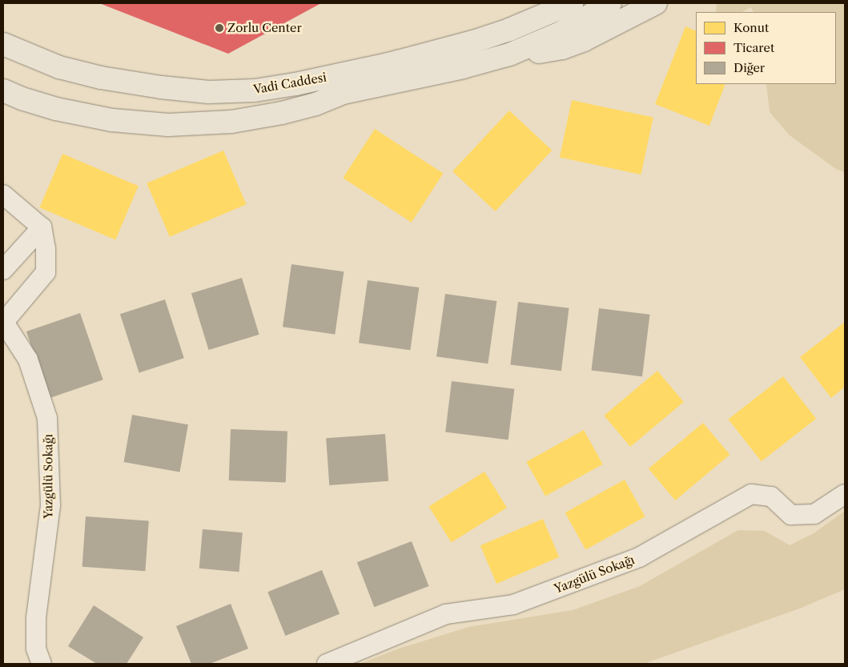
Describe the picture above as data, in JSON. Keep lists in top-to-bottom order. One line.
{"streets":{"main road":["Vadi Caddesi"],"street":["Yazgülü Sokağı"]},"places":["Zorlu Center"],"legend":["Konut","Ticaret","Diğer"]}
